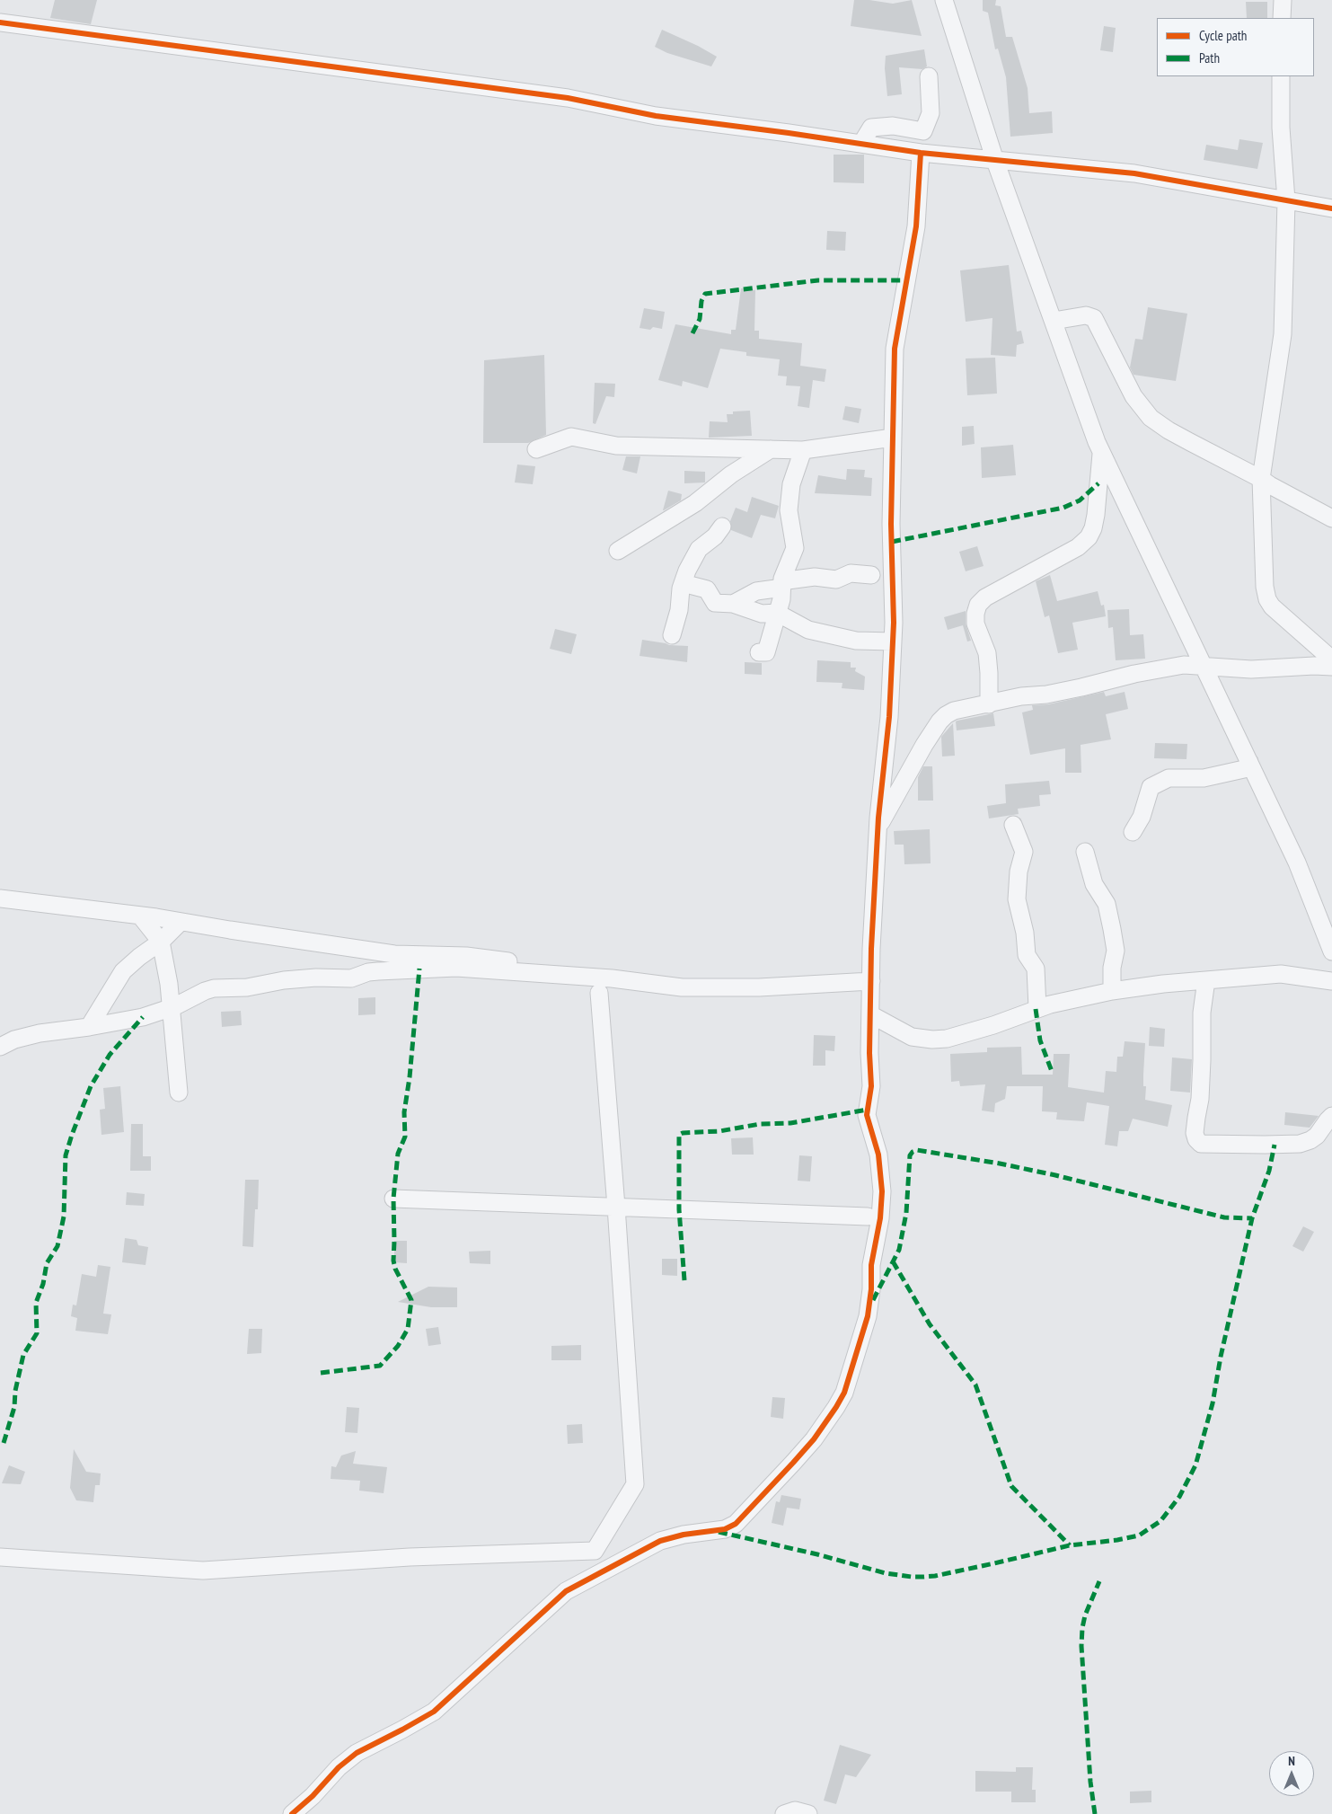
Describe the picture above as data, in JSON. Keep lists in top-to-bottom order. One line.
{"legend":["Cycle path","Path"],"north":"top"}
